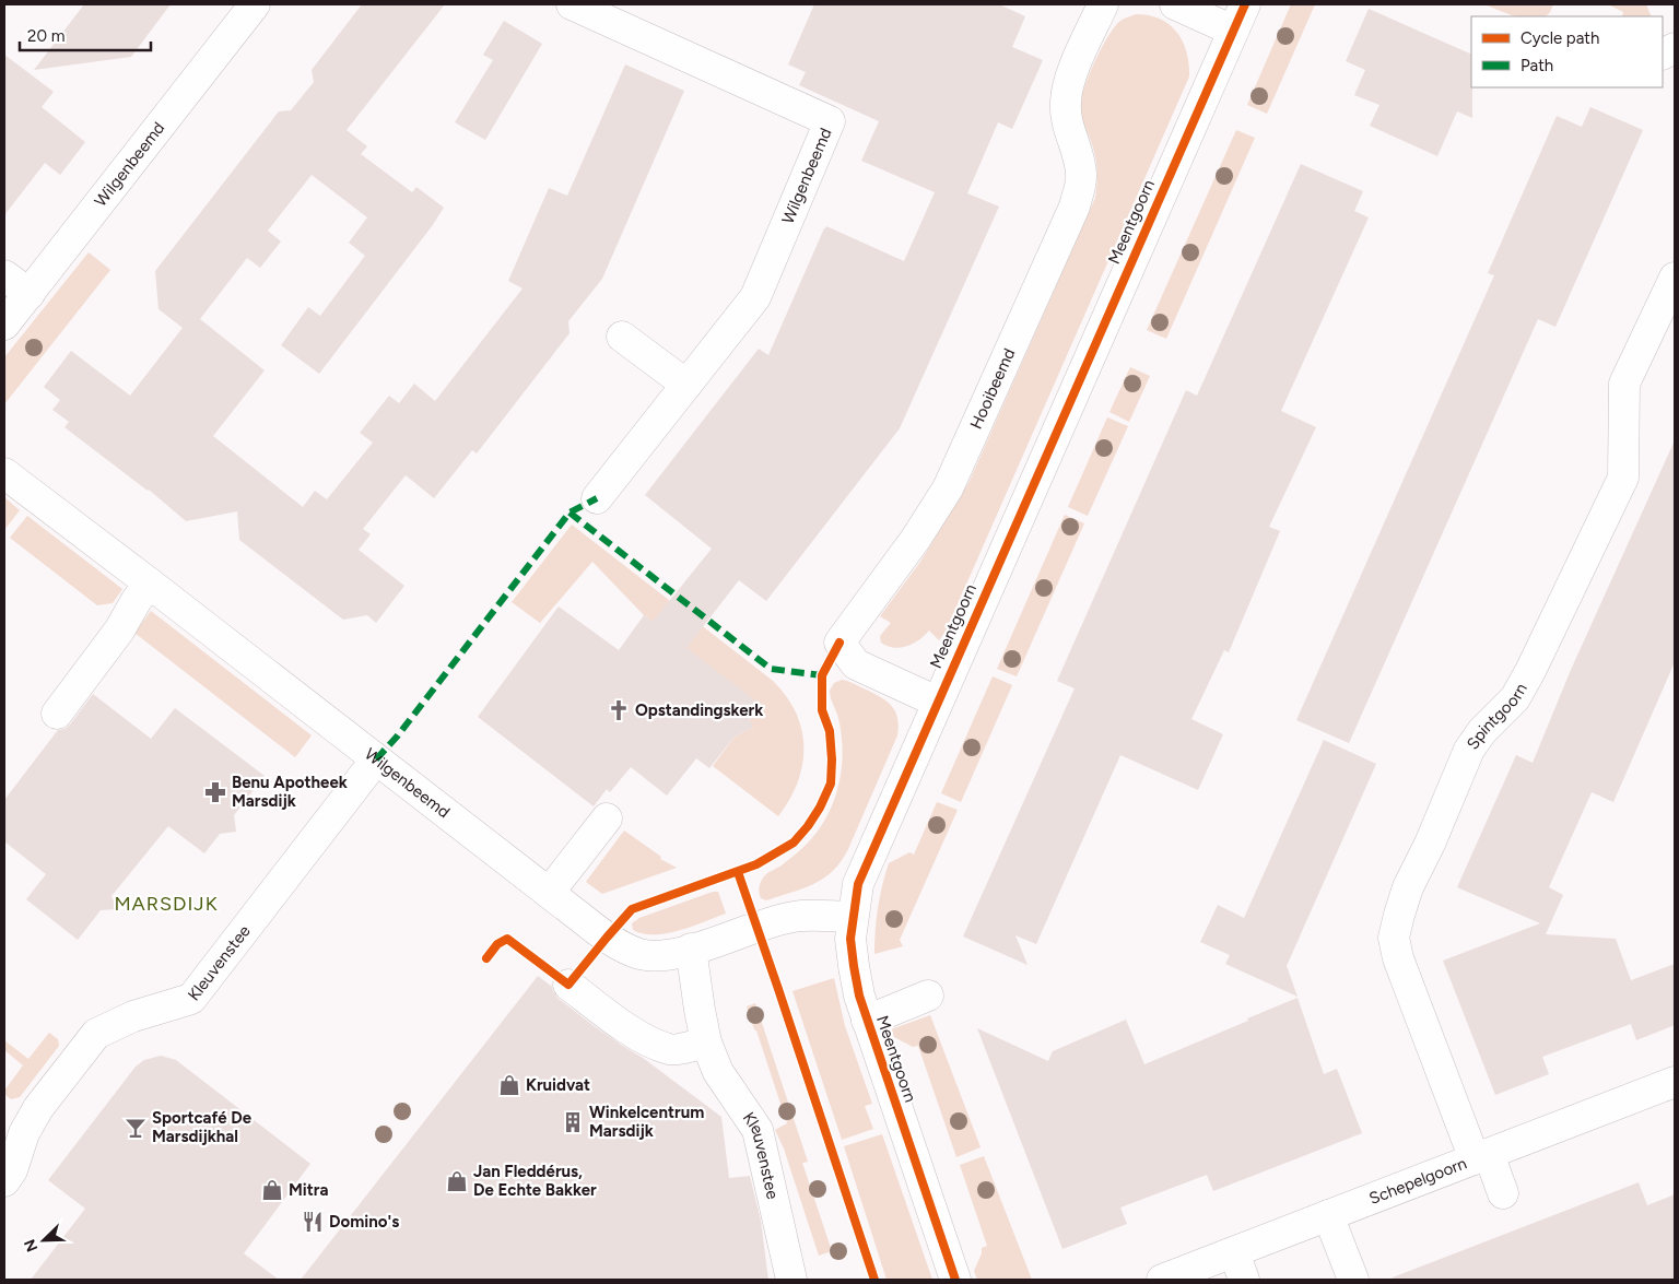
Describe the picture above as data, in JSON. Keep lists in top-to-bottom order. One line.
{"streets":{"street":["Wilgenbeemd","Meentgoorn","Hooibeemd","Spintgoorn","Kleuvenstee","Schepelgoorn"]},"crossings":[["Wilgenbeemd","Meentgoorn"],["Wilgenbeemd","Kleuvenstee"],["Meentgoorn","Hooibeemd"],["Spintgoorn","Schepelgoorn"]],"districts":["MARSDIJK"],"places":{"church":["Opstandingskerk"],"pharmacy":["Benu Apotheek Marsdijk"],"shop":["Kruidvat","Jan Fleddérus, De Echte Bakker","Mitra"],"building":["Winkelcentrum Marsdijk"],"bar":["Sportcafé De Marsdijkhal"],"restaurant":["Domino's"]},"legend":["Cycle path","Path"],"scale_bar":"20 m","north":"bottom left"}
